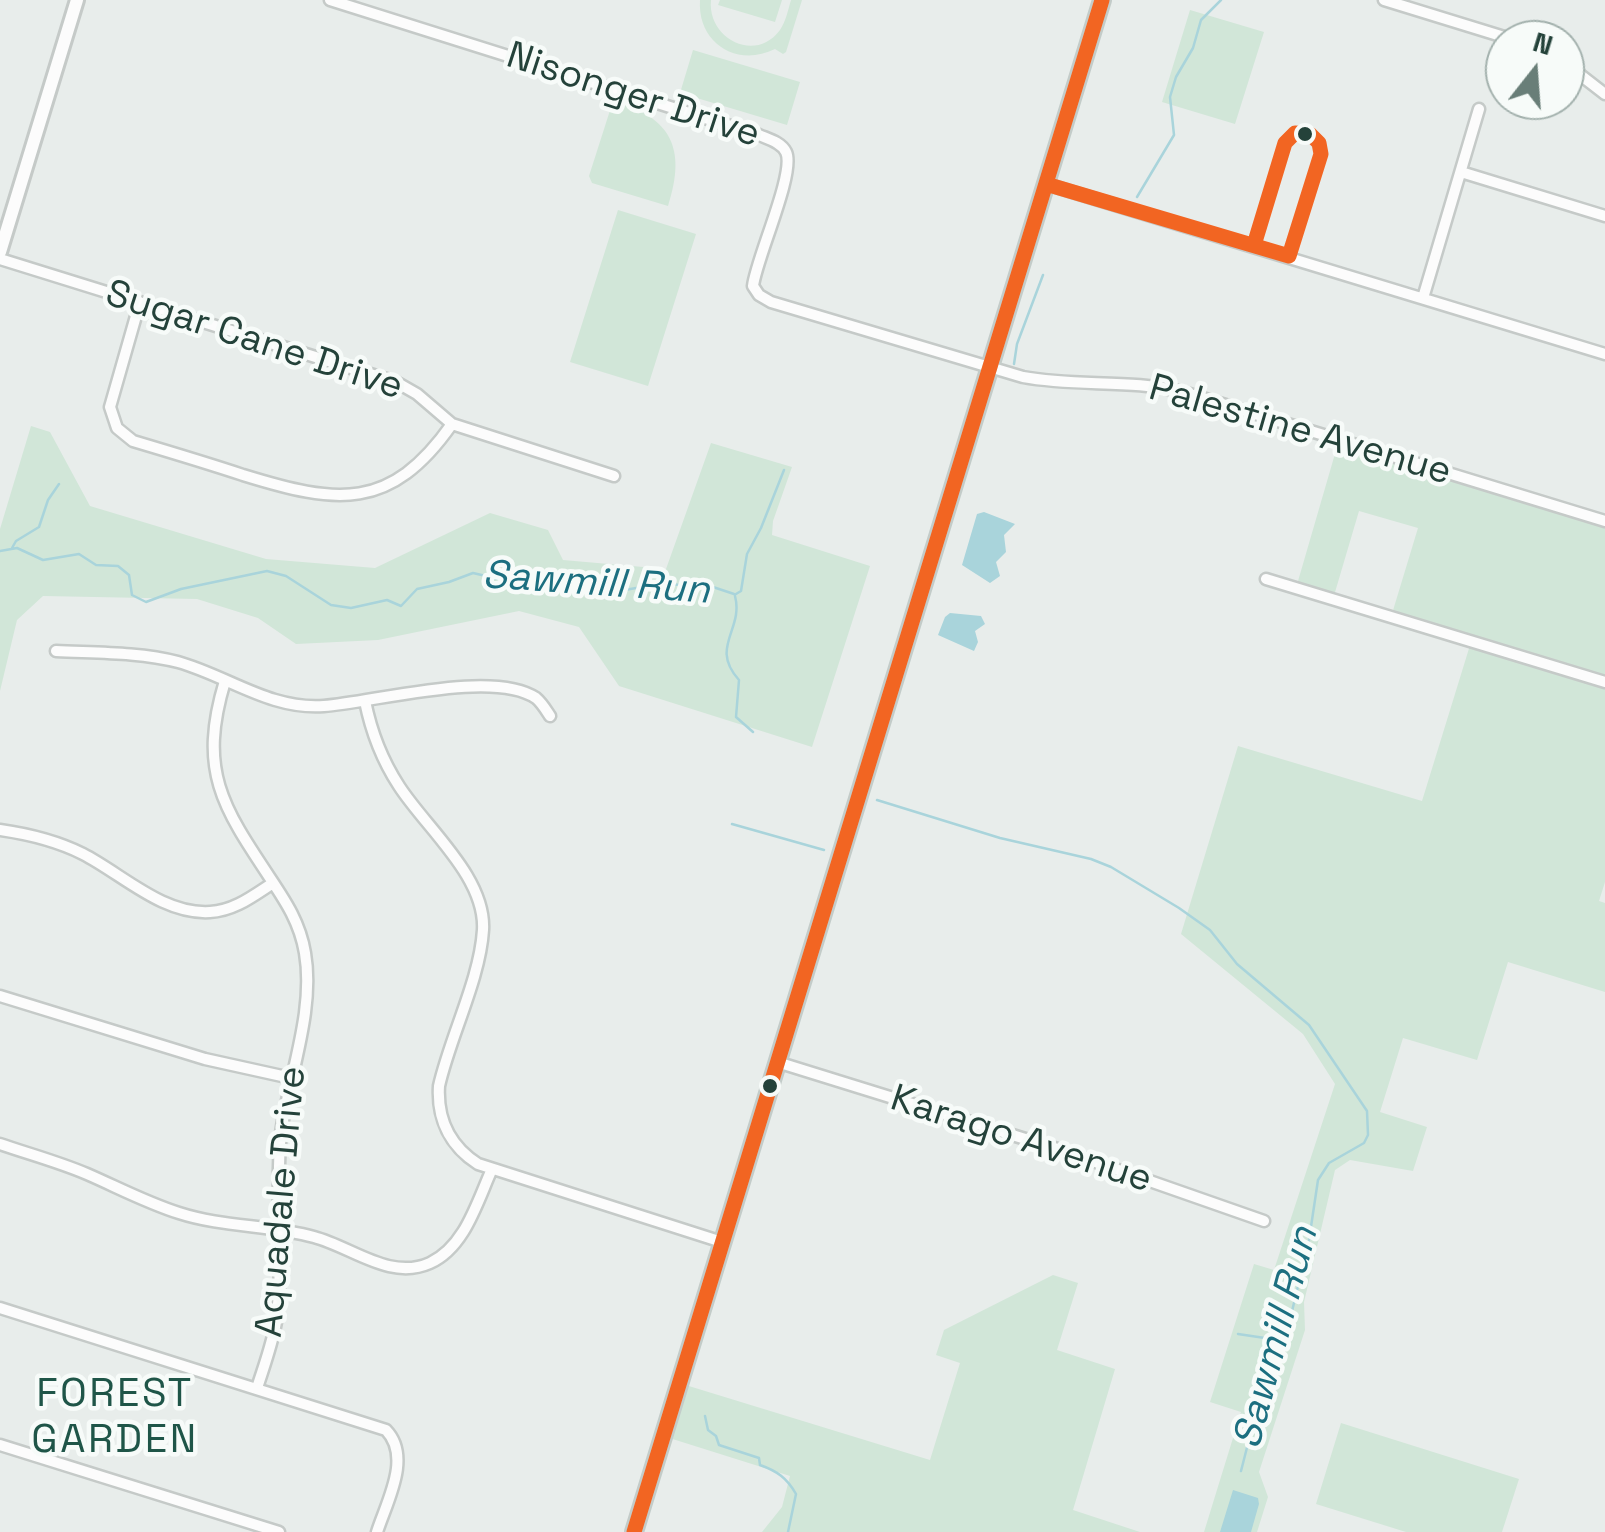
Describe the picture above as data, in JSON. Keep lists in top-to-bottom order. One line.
{"streets":{"street":["Nisonger Drive","Sugar Cane Drive","Palestine Avenue","Karago Avenue","Aquadale Drive"]},"crossings":[["Nisonger Drive","Palestine Avenue"]],"districts":["FOREST GARDEN"],"water":["Sawmill Run"],"north":"top"}
